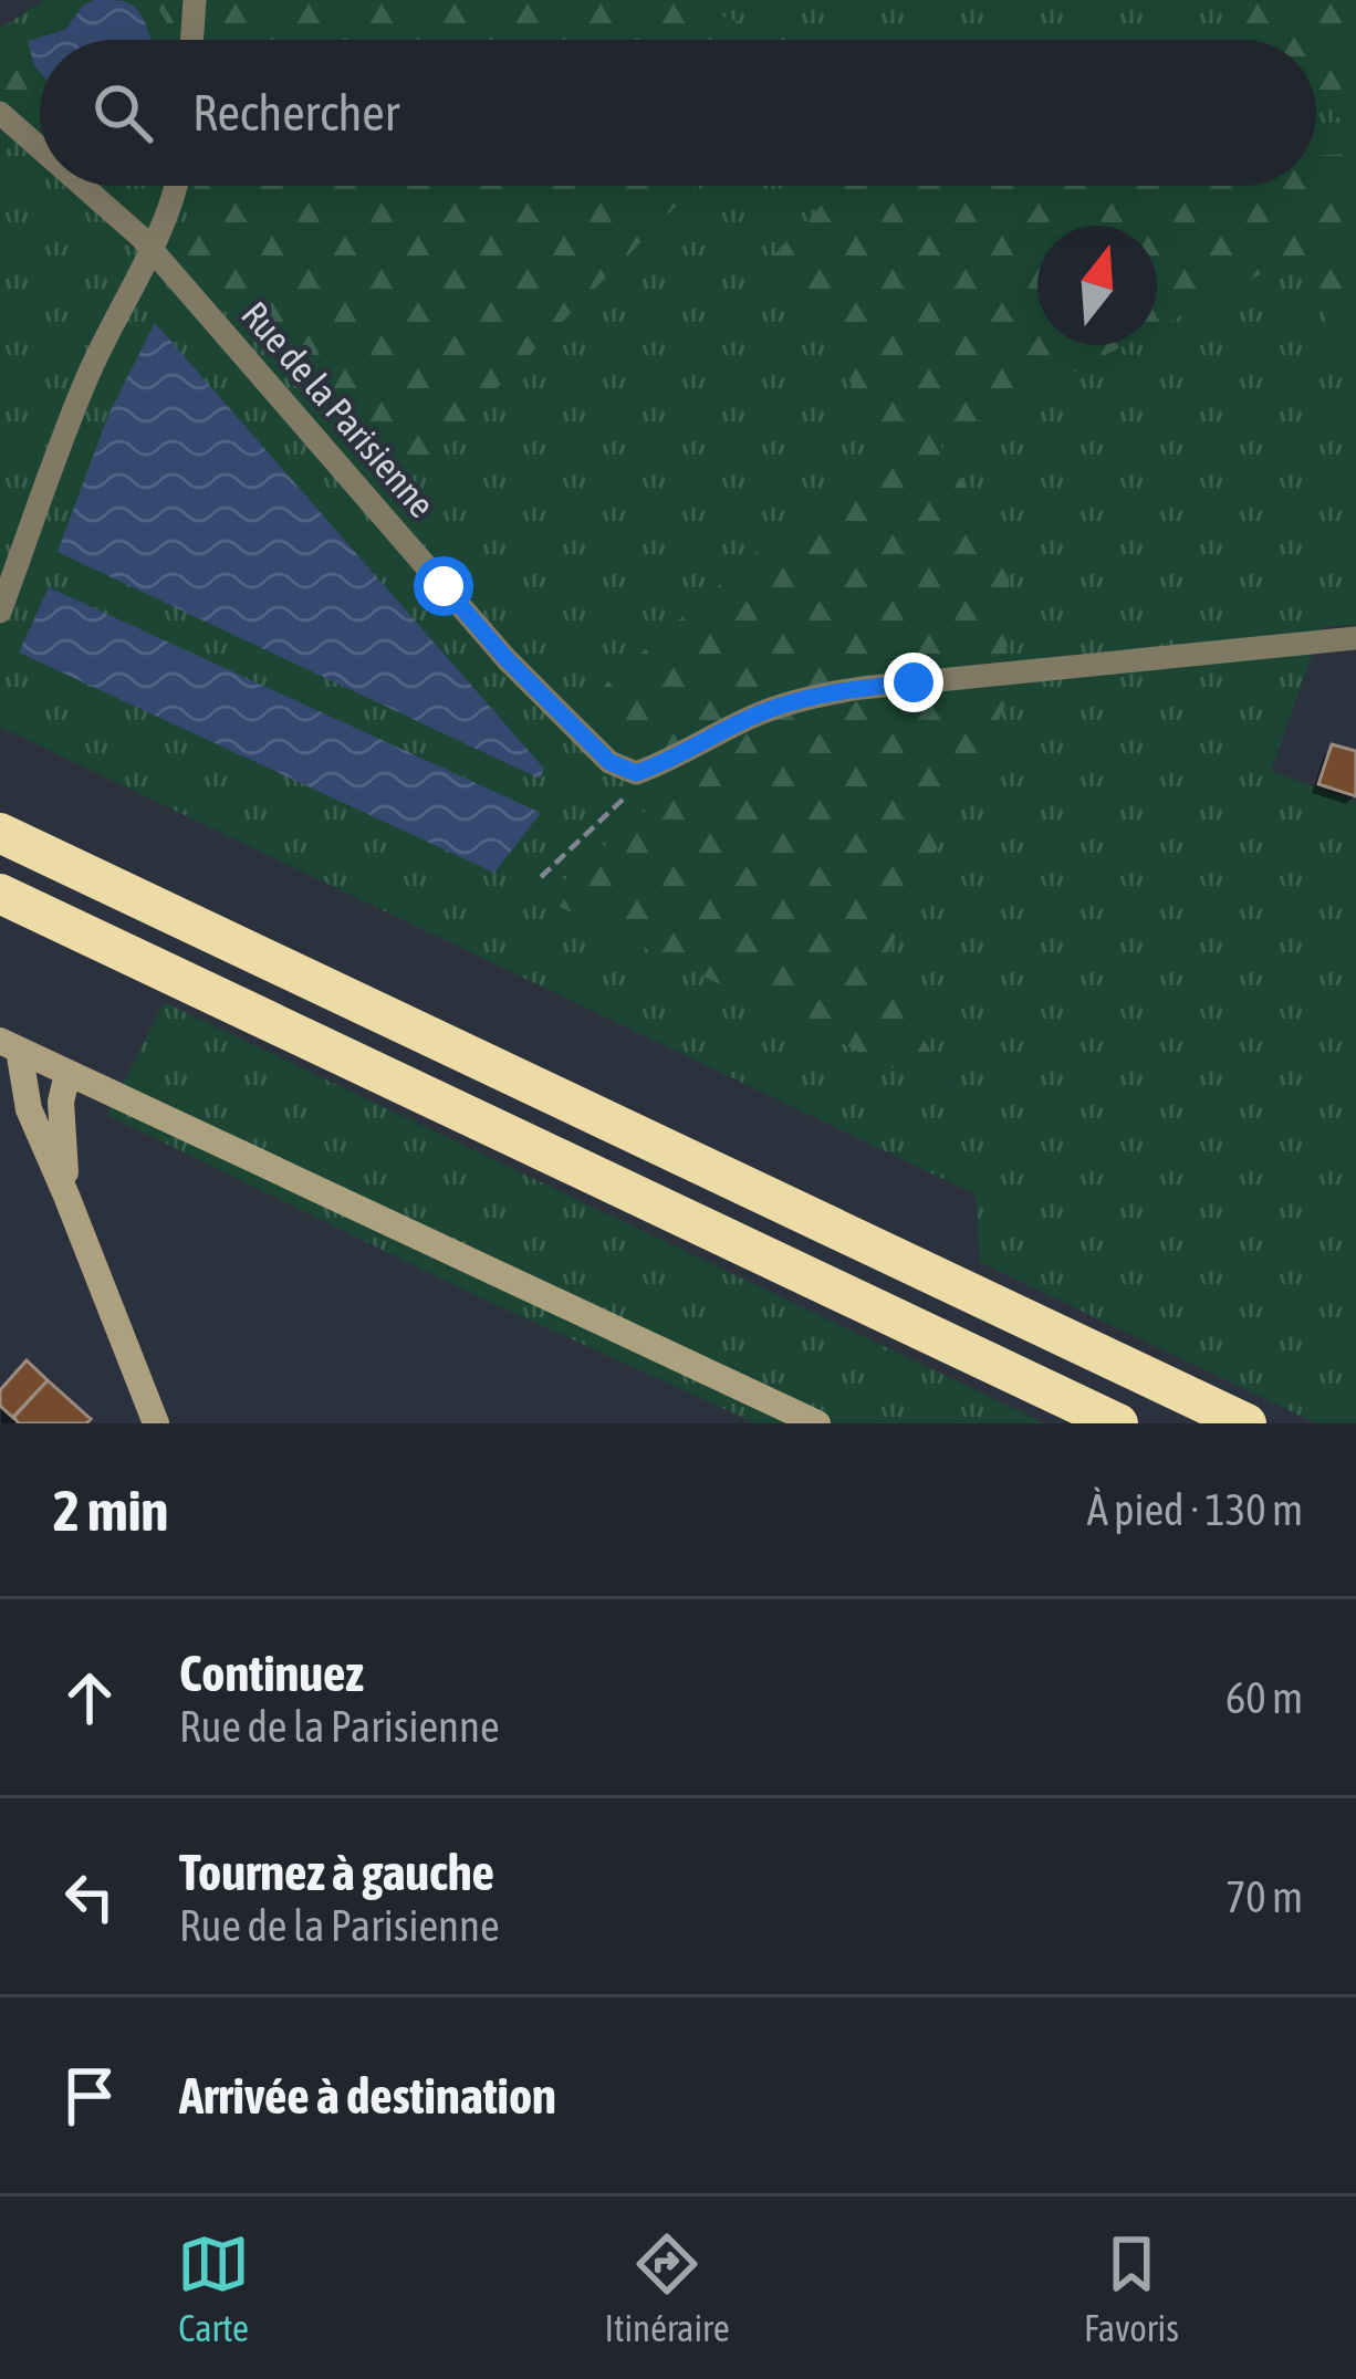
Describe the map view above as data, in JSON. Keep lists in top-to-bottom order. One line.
{"streets":{"street":["Rue de la Parisienne"]},"north":"top","page":{"search":"Rechercher","heading":["2 min","À pied · 130 m"],"list":[["Continuez","Rue de la Parisienne","60 m"],["Tournez à gauche","Rue de la Parisienne","70 m"],"Arrivée à destination"],"nav":["Carte","Itinéraire","Favoris"]}}
